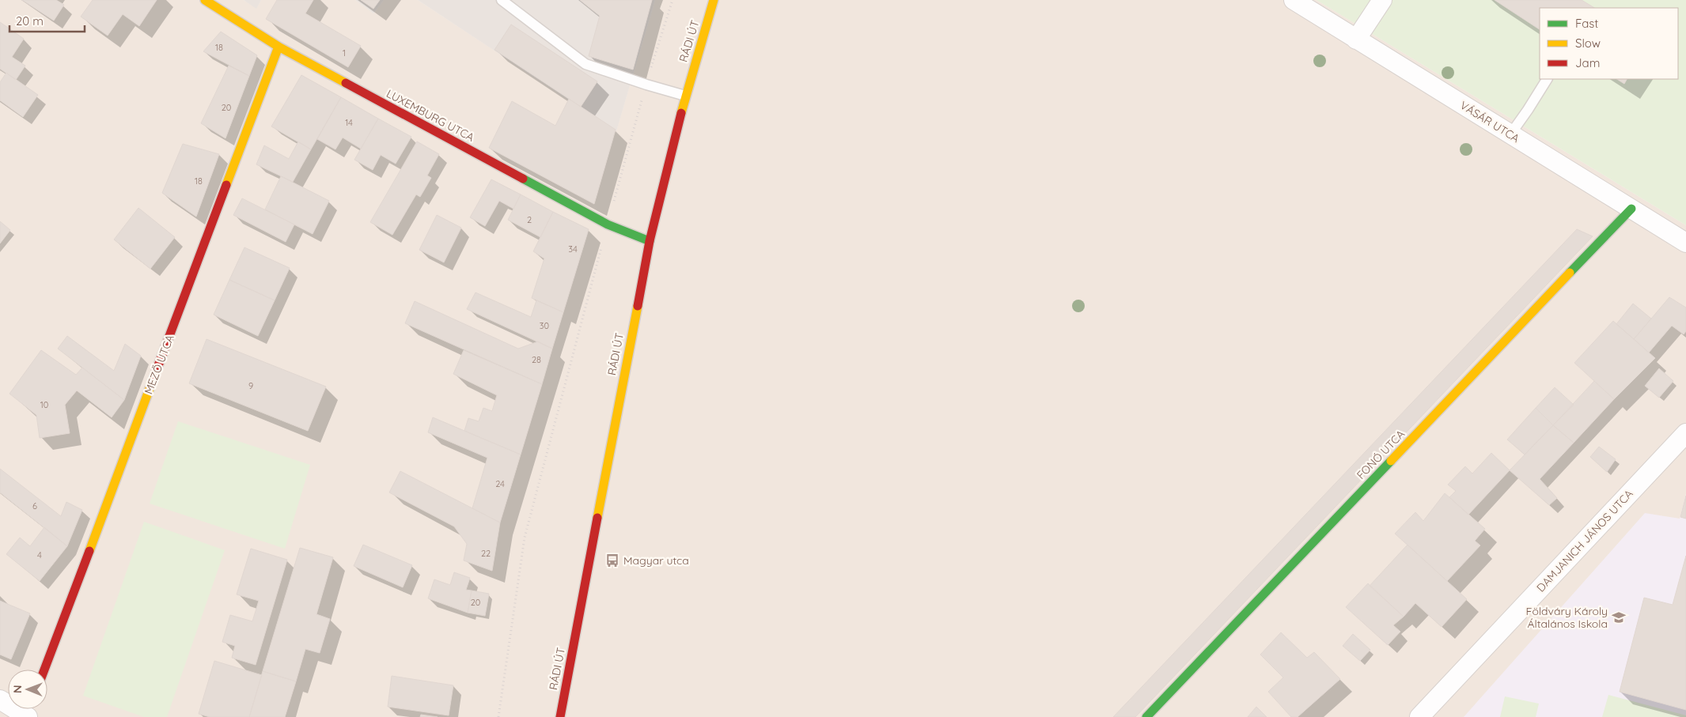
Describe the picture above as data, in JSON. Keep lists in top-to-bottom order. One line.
{"streets":{"street":["RÁDI ÚT","LUXEMBURG UTCA","VÁSÁR UTCA","MEZŐ UTCA","FONÓ UTCA","DAMJANICH JÁNOS UTCA"]},"crossings":[["RÁDI ÚT","LUXEMBURG UTCA"],["LUXEMBURG UTCA","MEZŐ UTCA"],["VÁSÁR UTCA","FONÓ UTCA"]],"places":{"bus stop":["Magyar utca"],"school or university":["Földváry Károly Általános Iskola"]},"house_numbers":["18","1","20","14","18","2","34","30","28","9","10","24","6","22","4","20"],"legend":["Fast","Slow","Jam"],"scale_bar":"20 m","north":"left"}
